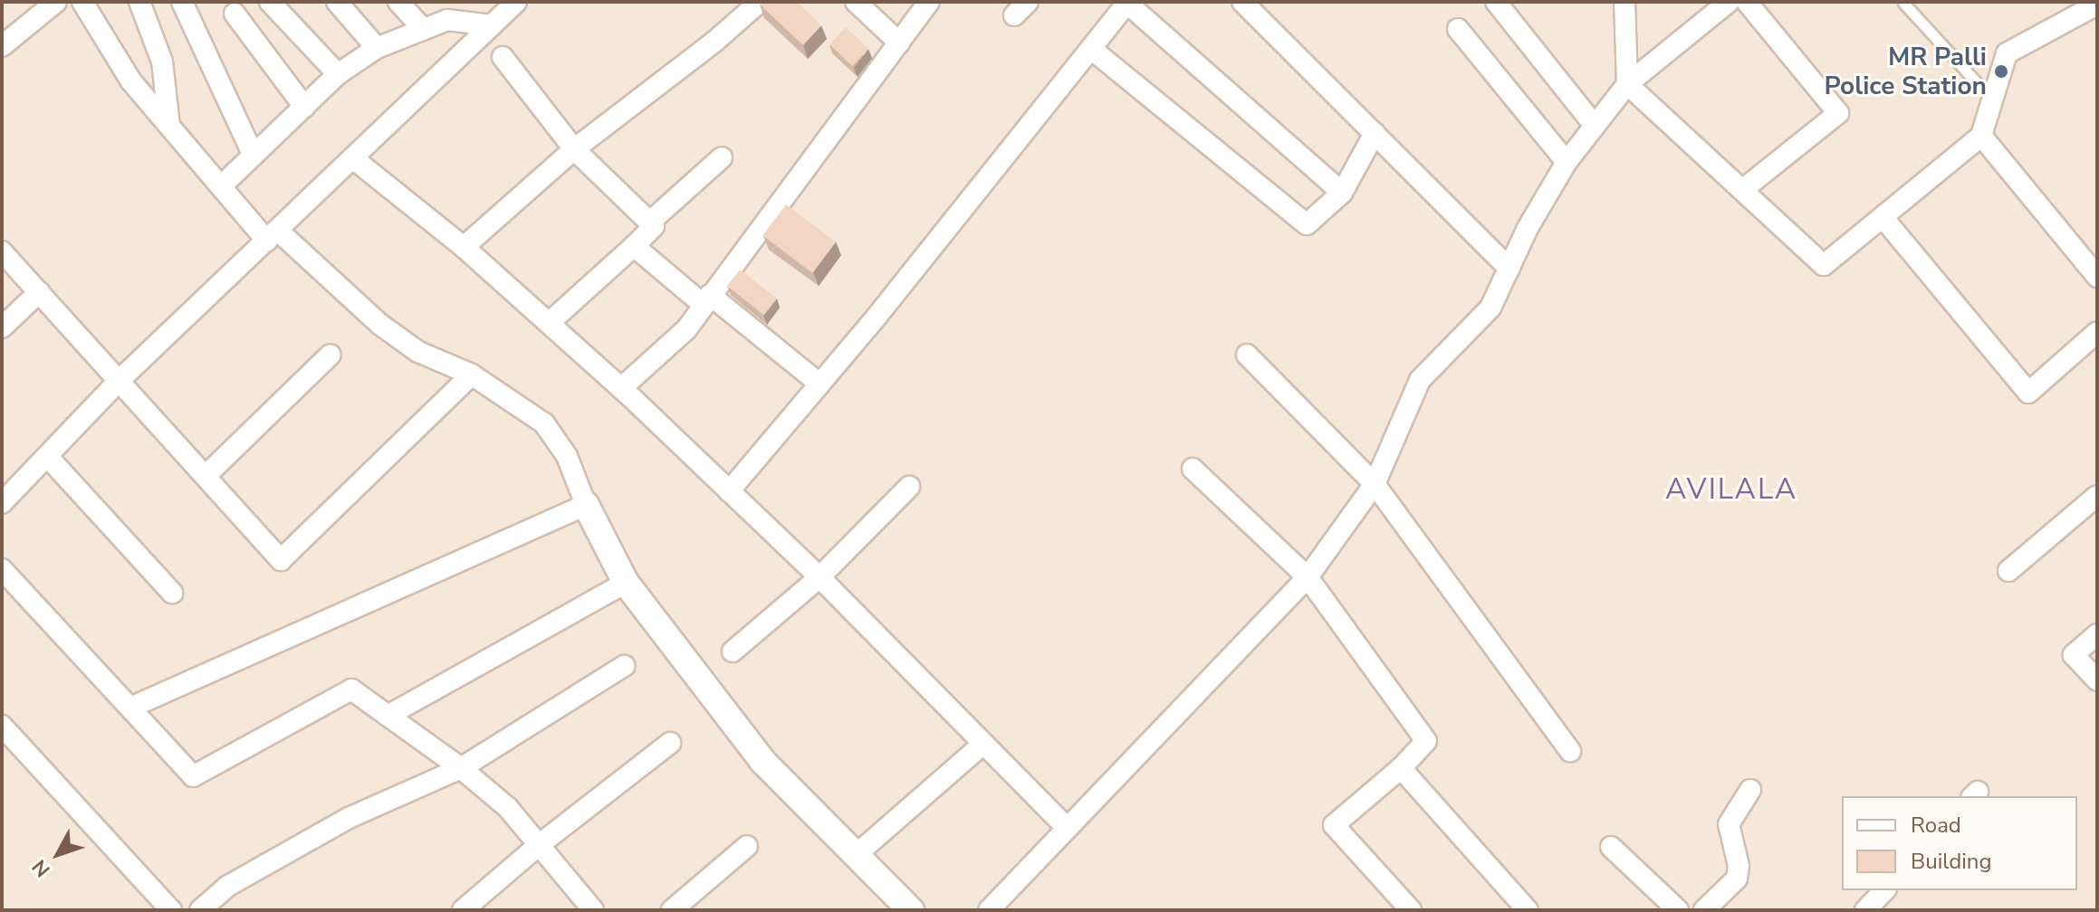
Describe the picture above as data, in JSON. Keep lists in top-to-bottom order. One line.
{"districts":["AVILALA"],"places":["MR Palli Police Station"],"legend":["Road","Building"],"north":"bottom left"}
